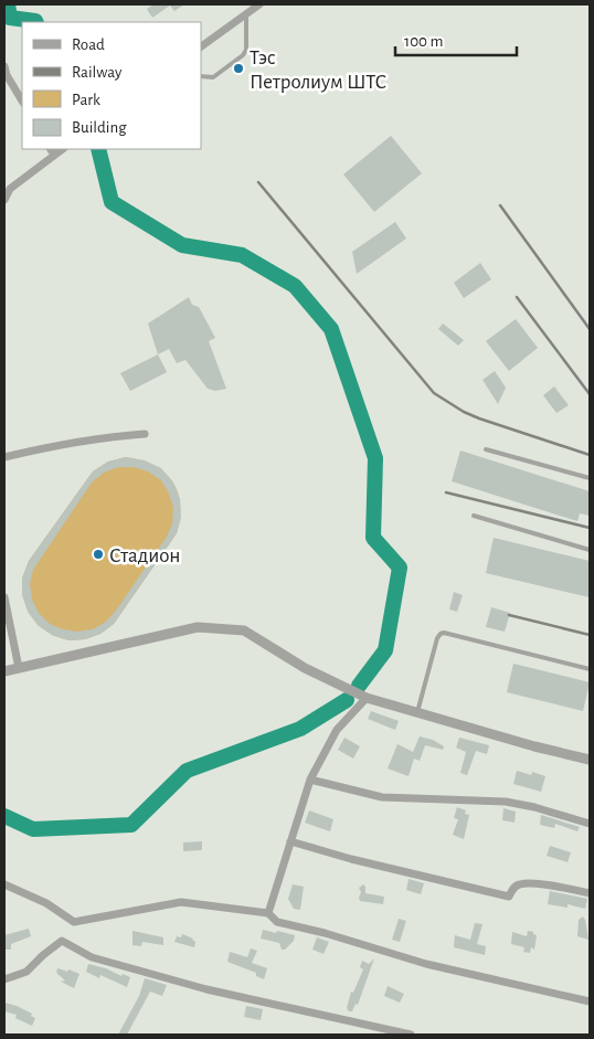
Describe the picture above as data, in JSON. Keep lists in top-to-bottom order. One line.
{"places":["Тэс Петролиум ШТС","Стадион"],"legend":["Road","Railway","Park","Building"],"scale_bar":"100 m"}
